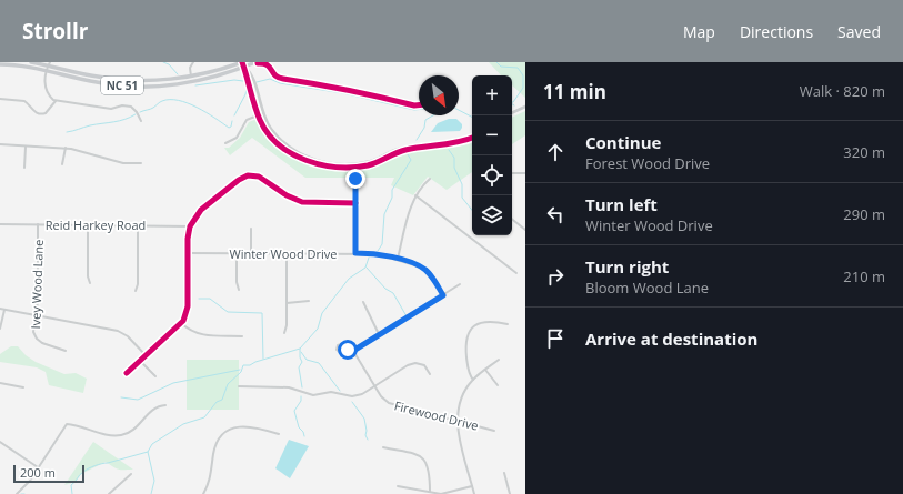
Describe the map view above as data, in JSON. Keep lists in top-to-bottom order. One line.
{"streets":{"main road":["NC 51"],"street":["Reid Harkey Road","Winter Wood Drive","Ivey Wood Lane","Firewood Drive"]},"crossings":[["Reid Harkey Road","Ivey Wood Lane"]],"scale_bar":"200 m","north":"bottom right","page":{"header":"Strollr","nav":["Map","Directions","Saved"],"heading":["11 min","Walk · 820 m"],"map_buttons":["+","−"],"list":[["Continue","Forest Wood Drive","320 m"],["Turn left","Winter Wood Drive","290 m"],["Turn right","Bloom Wood Lane","210 m"],"Arrive at destination"],"scale":"200 m"}}
